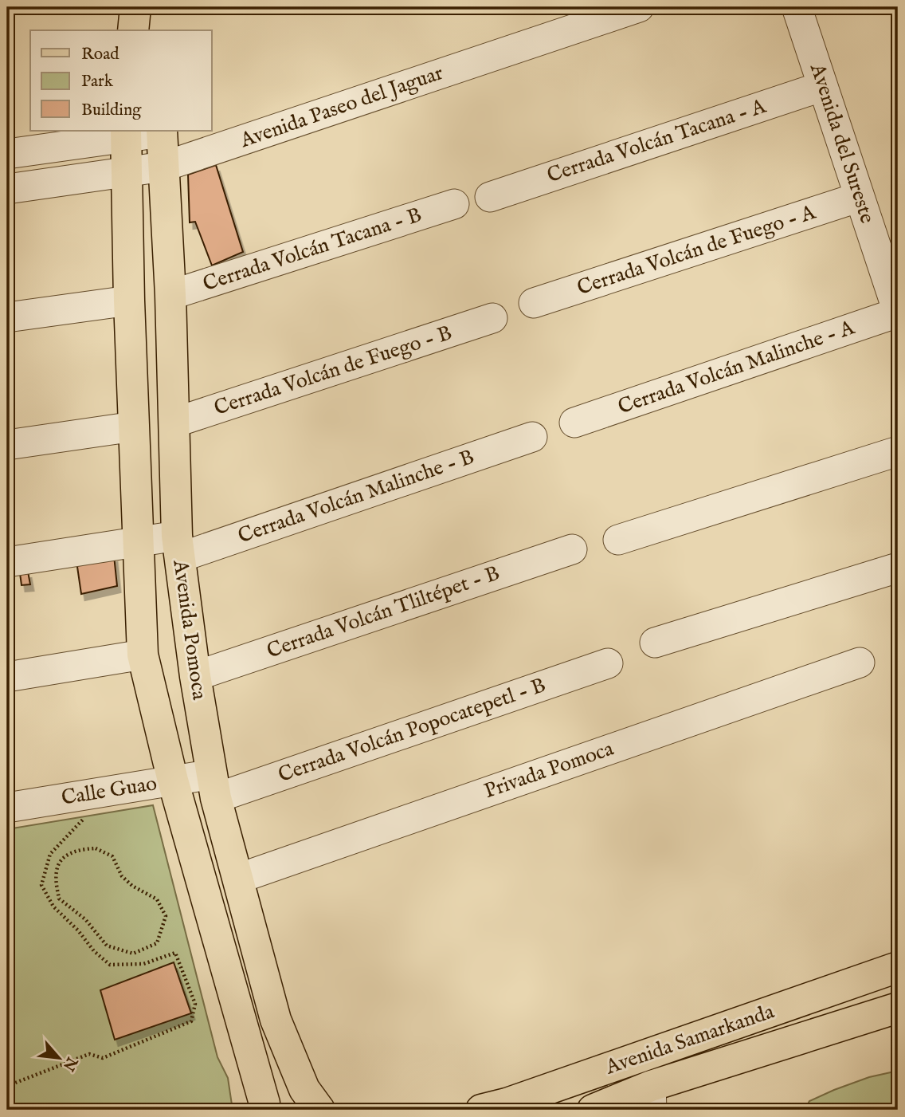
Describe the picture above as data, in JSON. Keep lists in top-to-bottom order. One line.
{"streets":{"main road":["Avenida Pomoca","Avenida Samarkanda"],"street":["Avenida Paseo del Jaguar","Cerrada Volcán Tacana - A","Avenida del Sureste","Cerrada Volcán Tacana - B","Cerrada Volcán de Fuego - A","Cerrada Volcán Malinche - A","Cerrada Volcán de Fuego - B","Cerrada Volcán Malinche - B","Cerrada Volcán Tliltépet - B","Cerrada Volcán Popocatepetl - B","Privada Pomoca","Calle Guao"]},"crossings":[["Avenida Paseo del Jaguar","Avenida Pomoca"],["Cerrada Volcán Tacana - A","Avenida del Sureste"],["Avenida del Sureste","Cerrada Volcán de Fuego - A"],["Avenida del Sureste","Cerrada Volcán Malinche - A"],["Cerrada Volcán Tacana - B","Avenida Pomoca"],["Cerrada Volcán de Fuego - B","Avenida Pomoca"],["Cerrada Volcán Malinche - B","Avenida Pomoca"],["Cerrada Volcán Tliltépet - B","Avenida Pomoca"],["Avenida Pomoca","Cerrada Volcán Popocatepetl - B"],["Avenida Pomoca","Privada Pomoca"],["Avenida Pomoca","Calle Guao"],["Cerrada Volcán Popocatepetl - B","Calle Guao"]],"legend":["Road","Park","Building"],"north":"bottom right"}
